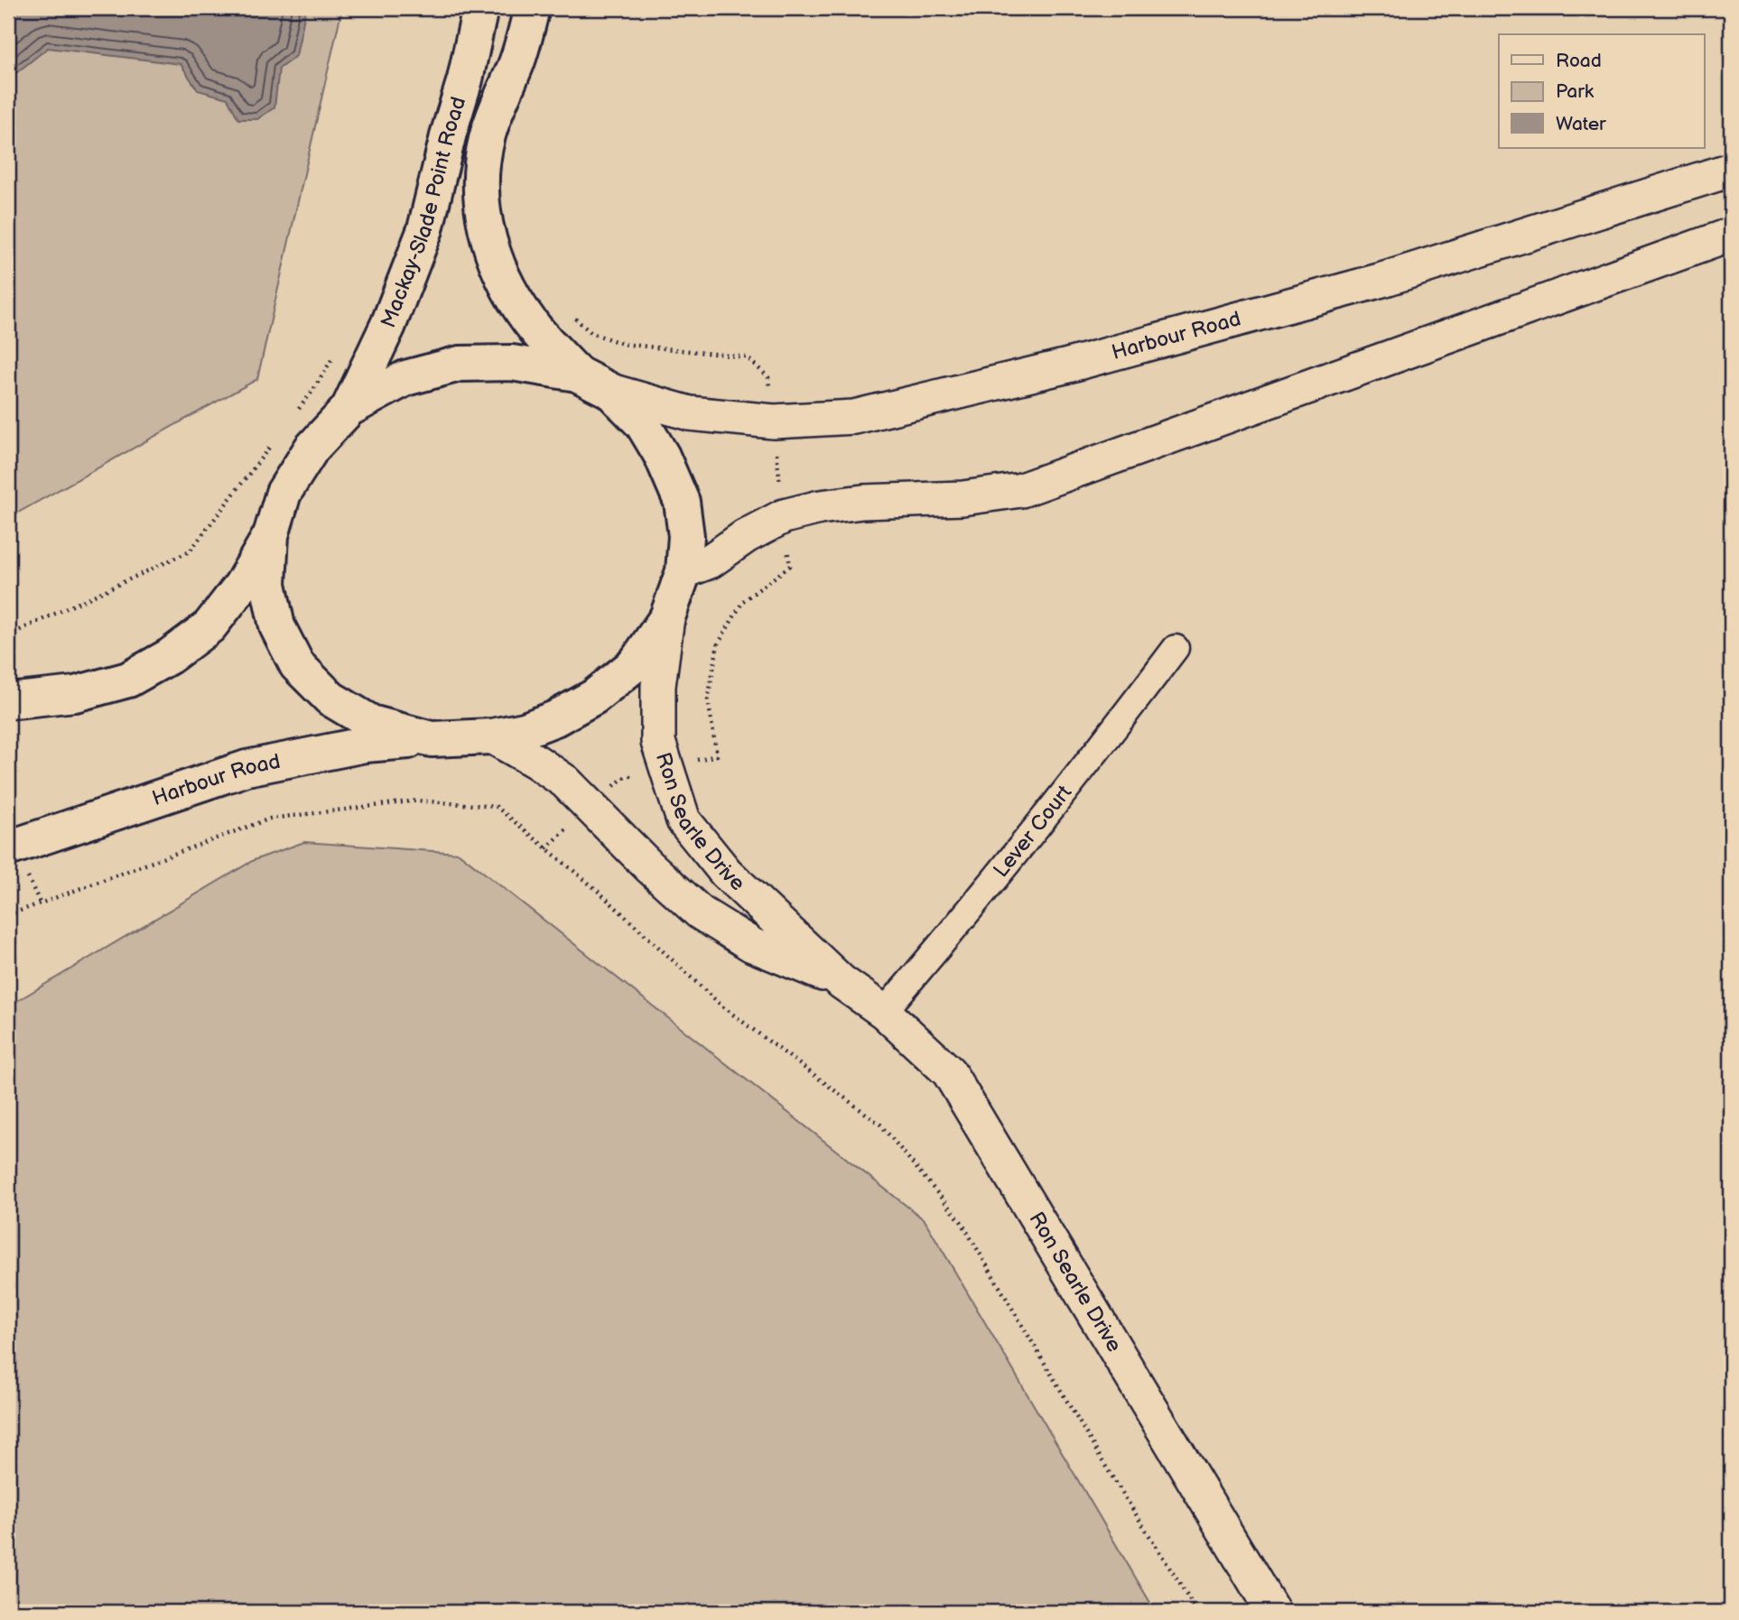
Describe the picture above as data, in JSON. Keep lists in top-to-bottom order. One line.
{"streets":{"main road":["Mackay-Slade Point Road","Harbour Road"],"street":["Ron Searle Drive","Lever Court"]},"crossings":[["Harbour Road","Ron Searle Drive"],["Ron Searle Drive","Lever Court"]],"legend":["Road","Park","Water"]}
